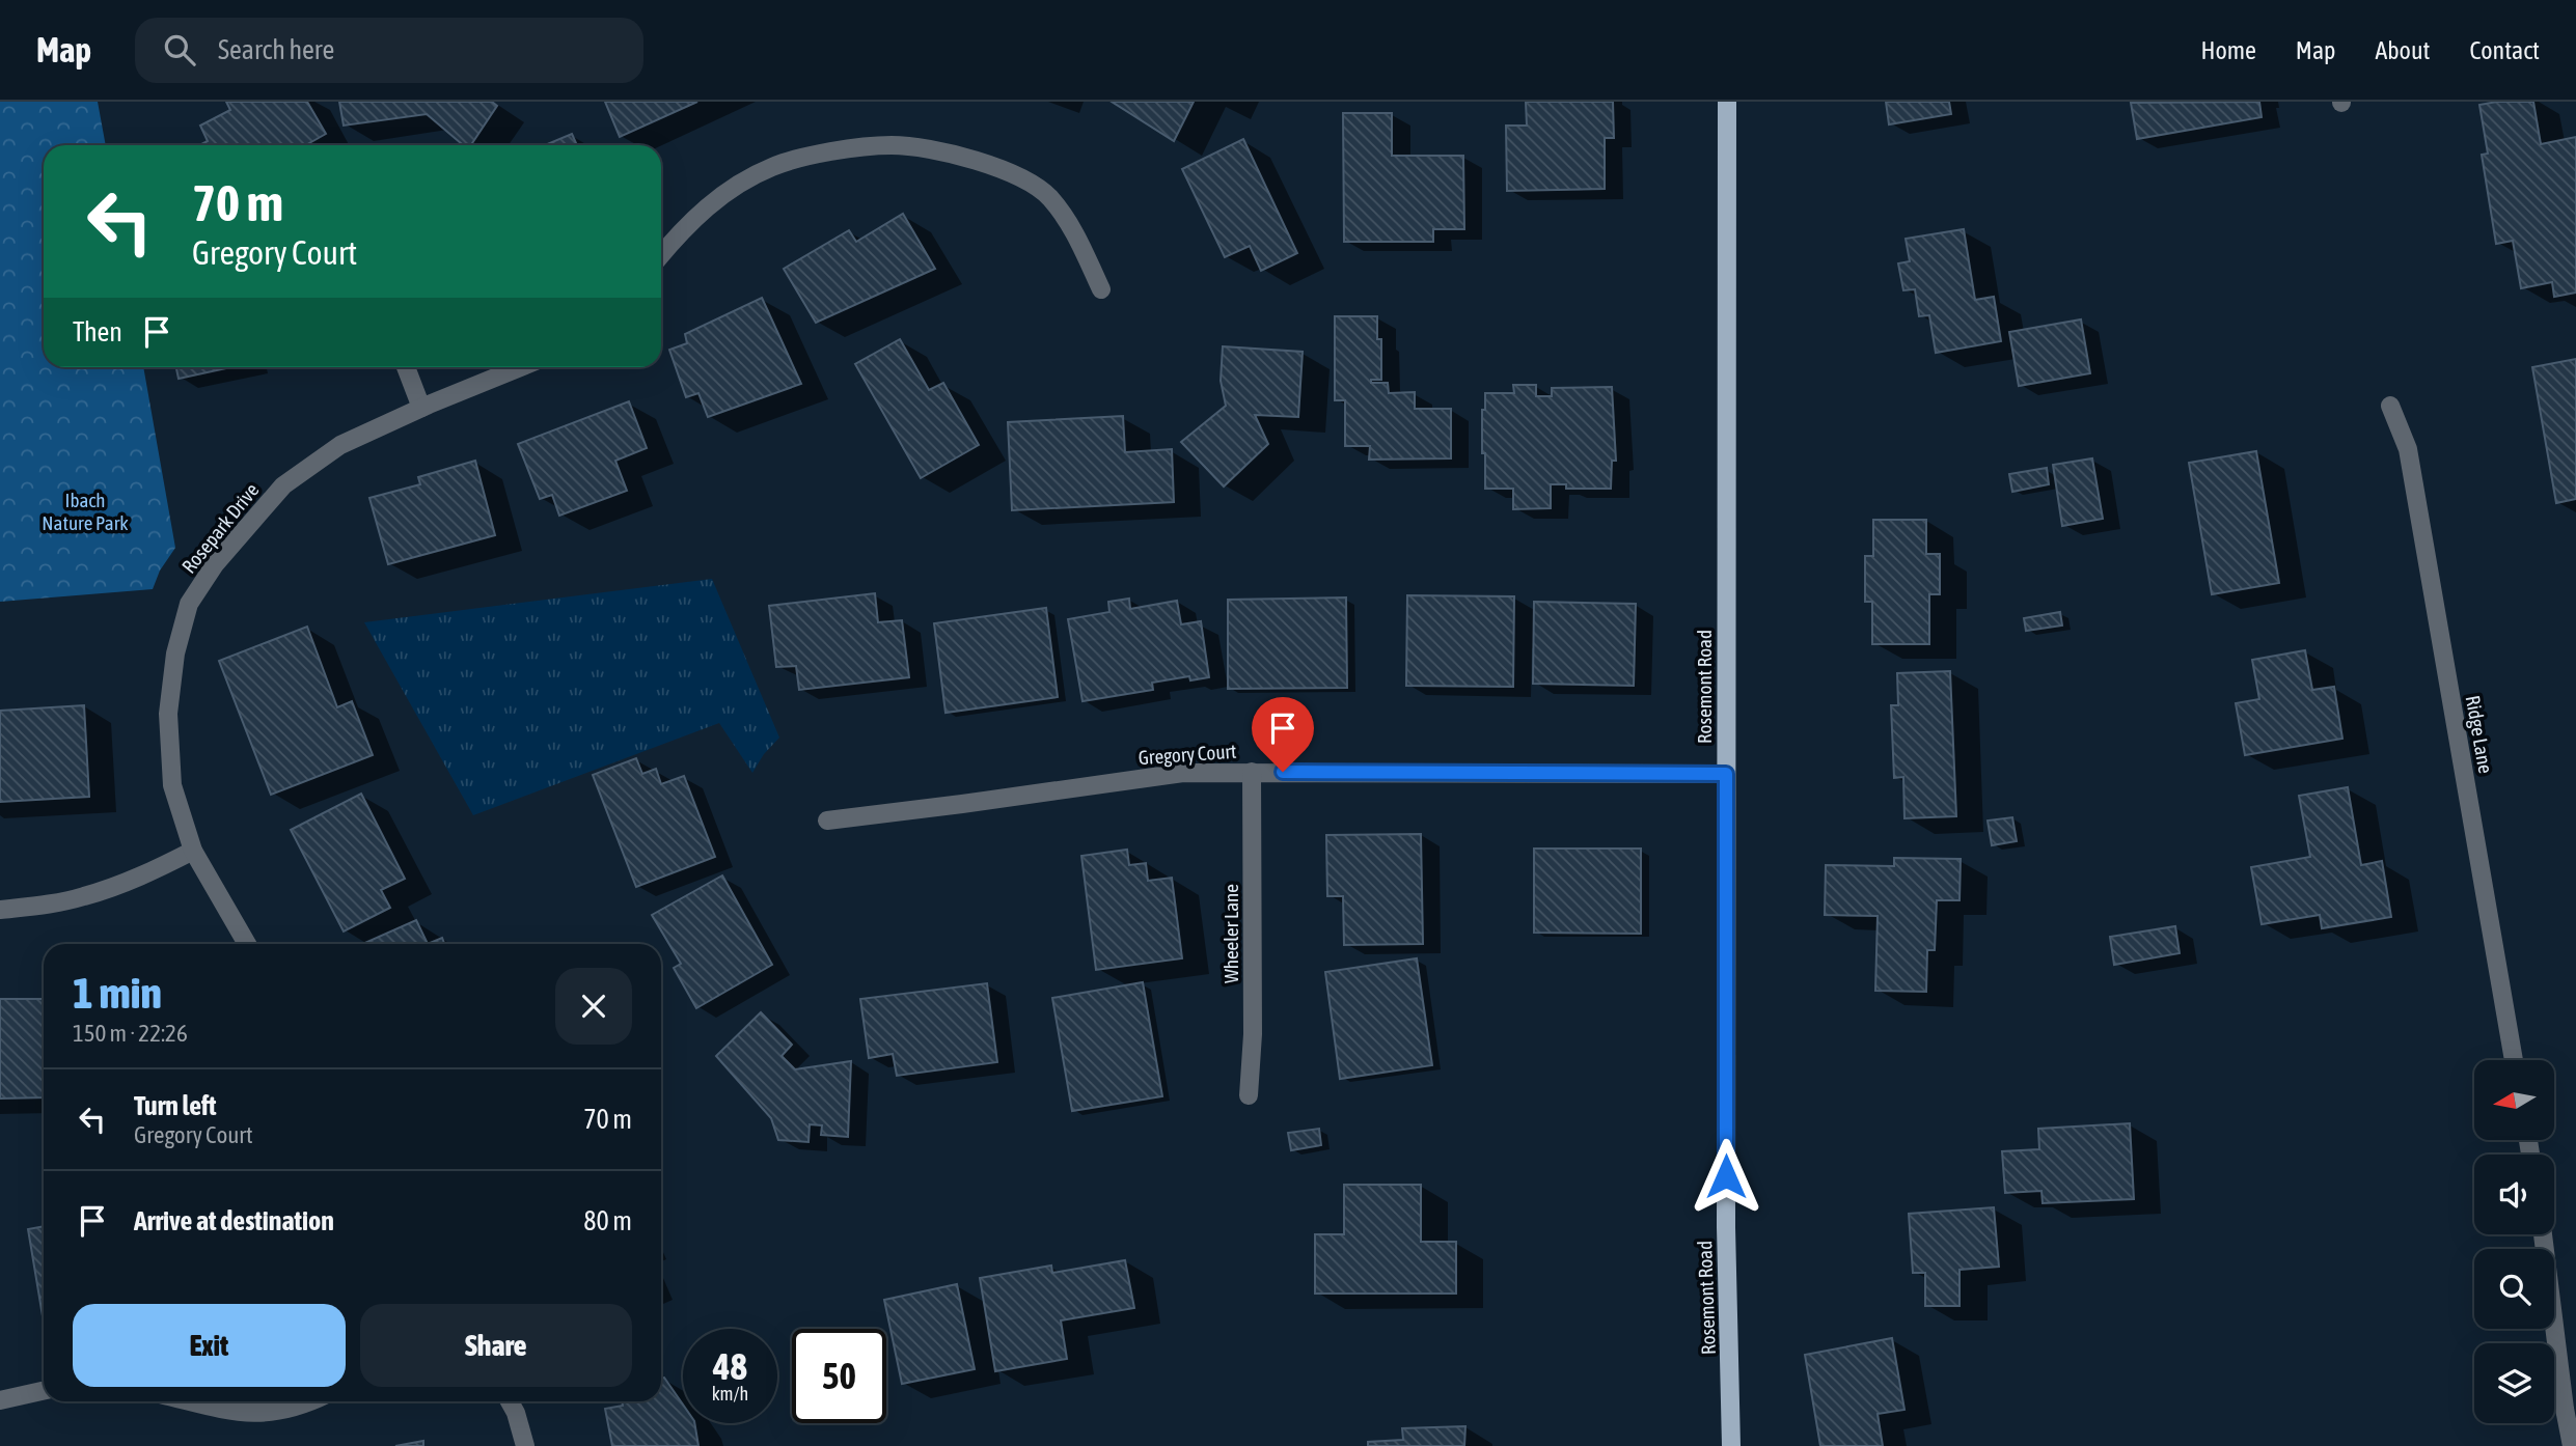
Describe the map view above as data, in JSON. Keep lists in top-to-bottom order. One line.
{"streets":{"main road":["Rosemont Road"],"street":["Rosepark Drive","Ridge Lane","Gregory Court","Wheeler Lane"]},"crossings":[["Rosemont Road","Gregory Court"],["Gregory Court","Wheeler Lane"]],"parks":["Ibach Nature Park"],"north":"left","page":{"header":"Map","search":"Search here","nav":["Home","Map","About","Contact"],"turn":["70 m","Gregory Court"],"then":"Then","heading":["1 min","150 m · 22:26"],"list":[{"name":"Turn left","note":"Gregory Court","value":"70 m"},{"name":"Arrive at destination","value":"80 m"}],"buttons":["Exit","Share"],"speed":"48 km/h","limit":"50"}}
